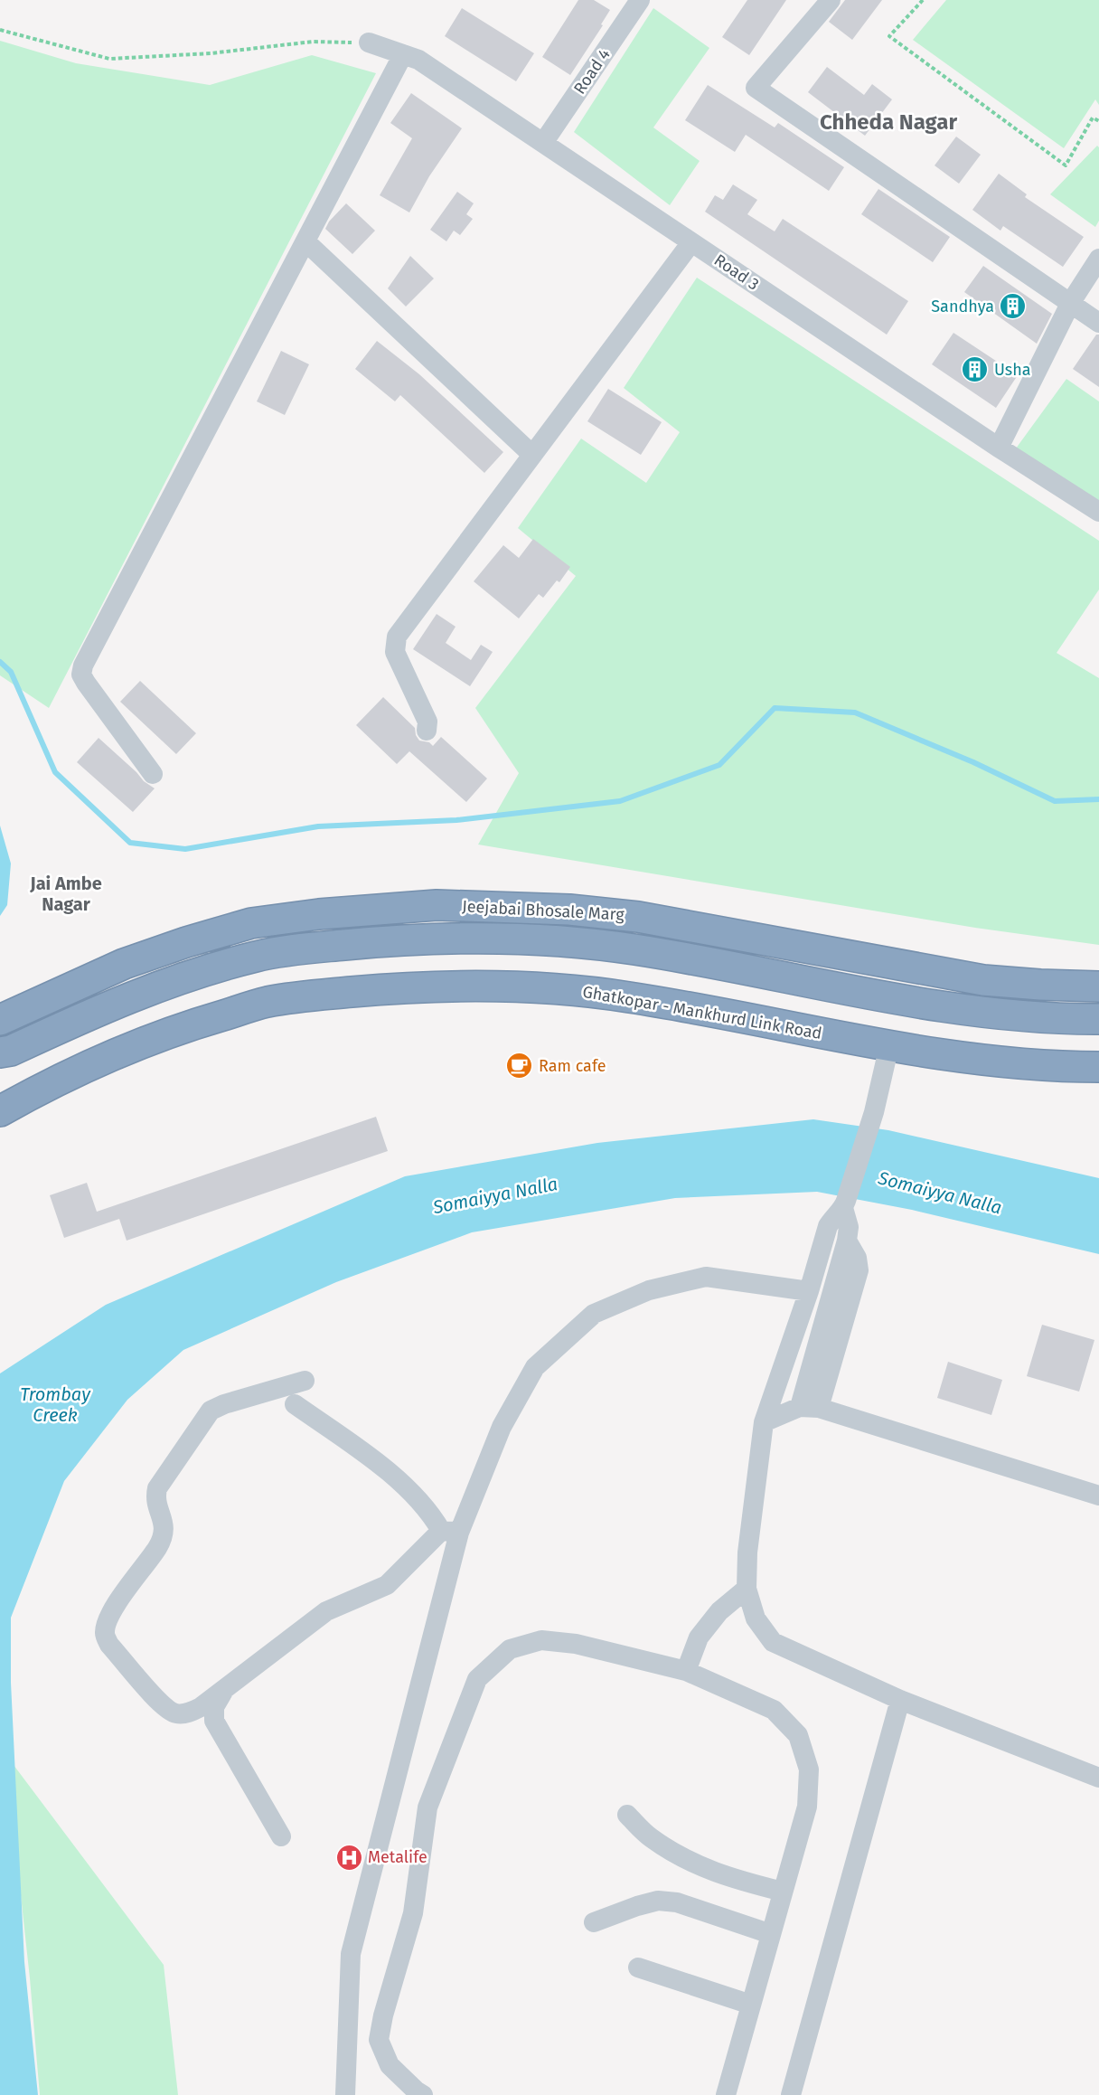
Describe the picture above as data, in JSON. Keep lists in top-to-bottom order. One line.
{"streets":{"highway":["Jeejabai Bhosale Marg","Ghatkopar - Mankhurd Link Road"],"street":["Road 4","Road 3"]},"crossings":[["Road 4","Road 3"]],"districts":["Chheda Nagar","Jai Ambe Nagar"],"water":["Somaiyya Nalla","Trombay Creek"],"places":{"building":["Sandhya","Usha"],"cafe":["Ram cafe"],"hospital":["Metalife"]}}
